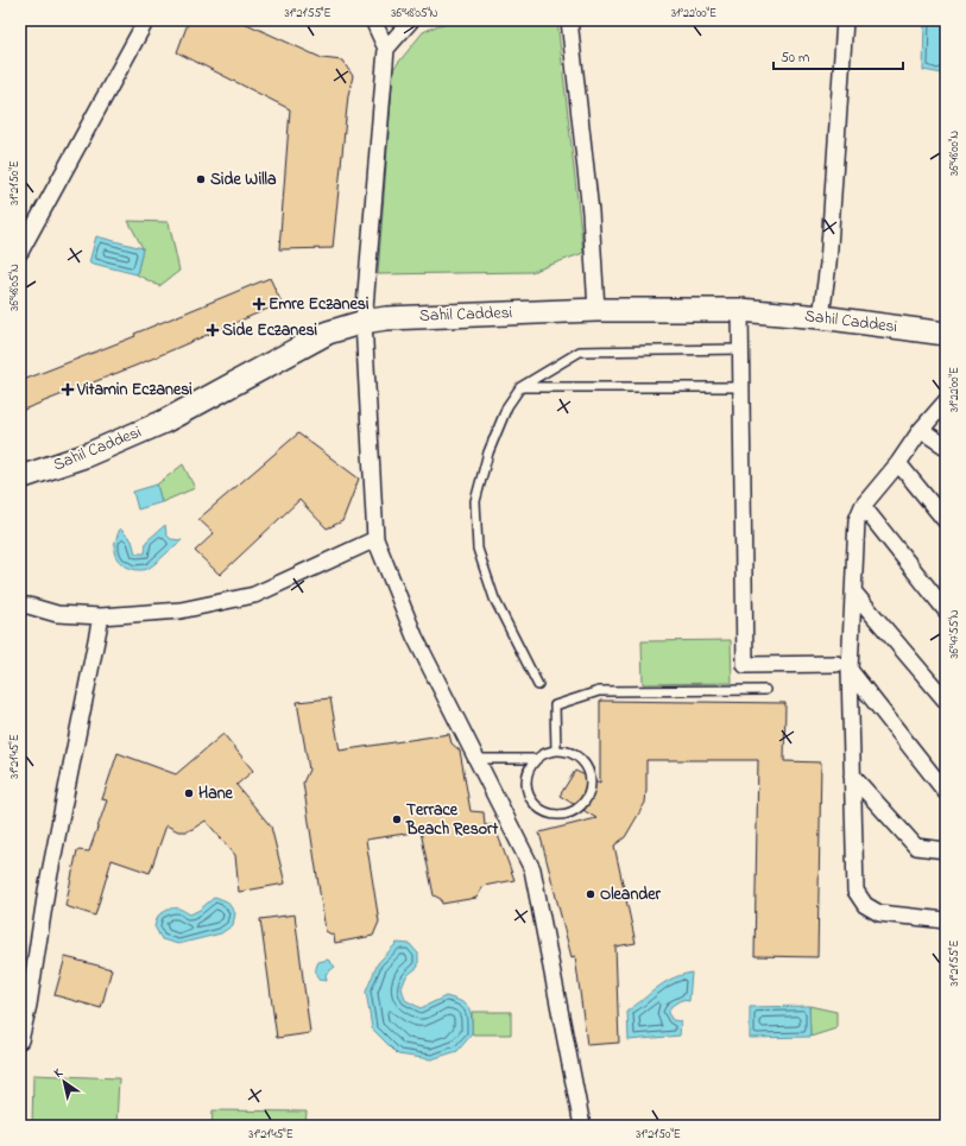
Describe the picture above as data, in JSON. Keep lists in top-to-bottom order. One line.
{"streets":{"main road":["Sahil Caddesi"]},"places":{"other":["Side Willa","Hane","Terrace Beach Resort","Oleander"],"health":["Emre Eczanesi","Side Eczanesi","Vitamin Eczanesi"]},"scale_bar":"50 m","north":"top left","coordinates":["31°21'55\"E","36°48'05\"N","31°22'00\"E","36°48'00\"N","31°21'50\"E","36°47'55\"N","31°21'45\"E"]}
